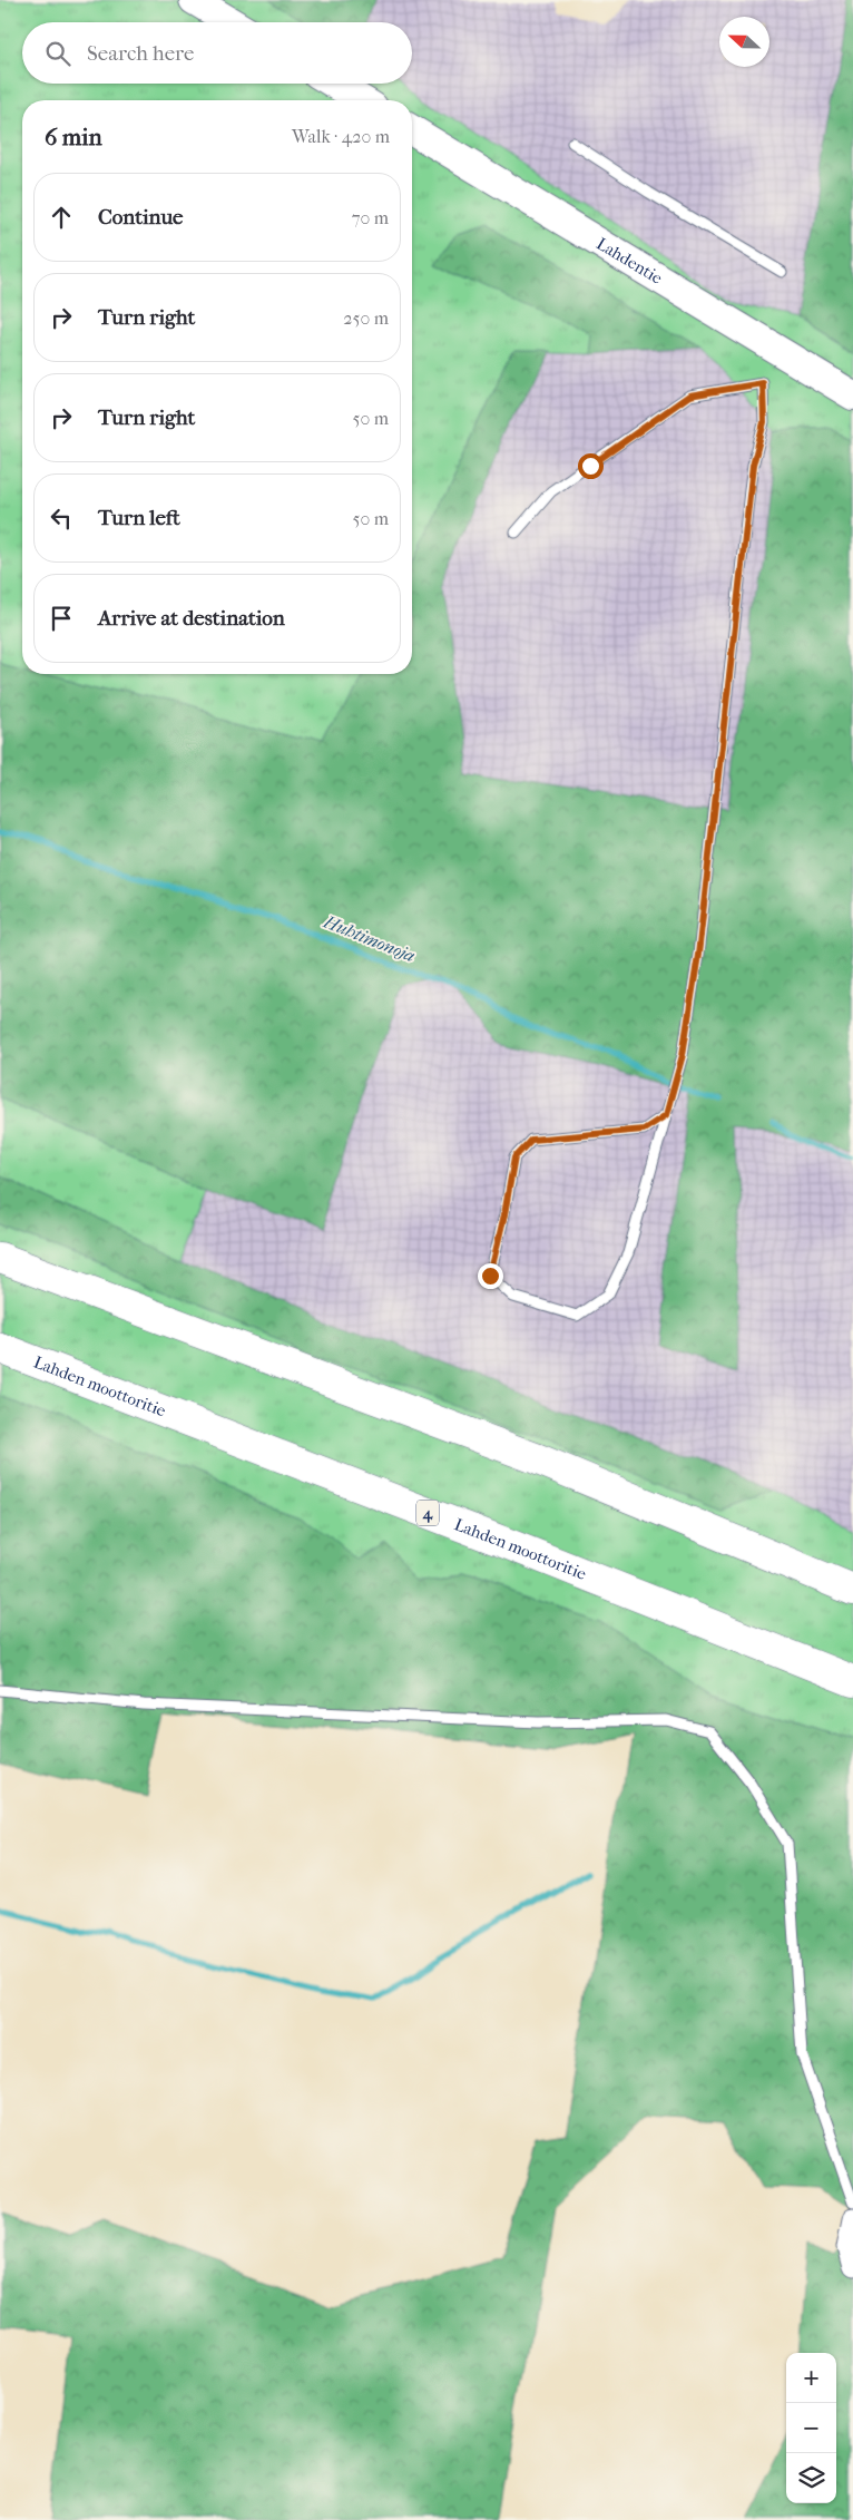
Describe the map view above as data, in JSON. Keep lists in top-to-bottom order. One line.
{"streets":{"highway":["Lahden moottoritie","4"],"main road":["Lahdentie"]},"water":["Huhtimonoja"],"north":"left","page":{"search":"Search here","heading":["6 min","Walk · 420 m"],"list":[["Continue","70 m"],["Turn right","250 m"],["Turn right","50 m"],["Turn left","50 m"],"Arrive at destination"],"map_buttons":["+","−"]}}
